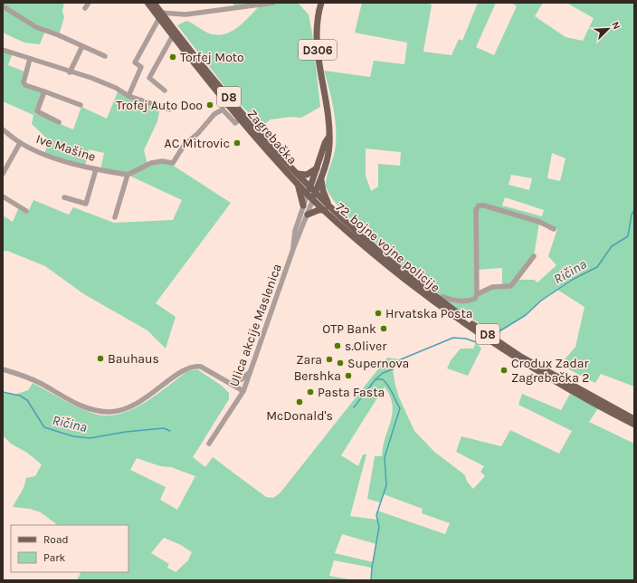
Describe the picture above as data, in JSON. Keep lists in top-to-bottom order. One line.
{"streets":{"main road":["D306","D8","Zagrebačka","72. bojne vojne policije"],"street":["Ive Mašine","Ulica akcije Maslenica"]},"crossings":[["D306","Zagrebačka"],["D306","72. bojne vojne policije"],["Zagrebačka","72. bojne vojne policije"],["Zagrebačka","Ulica akcije Maslenica"],["72. bojne vojne policije","Ulica akcije Maslenica"]],"water":["Ričina"],"places":["Torfej Moto","Trofej Auto Doo","AC Mitrovic","Hrvatska Posta","OTP Bank","s.Oliver","Bauhaus","Zara","Supernova","Crodux Zadar Zagrebačka 2","Bershka","Pasta Fasta","McDonald's"],"legend":["Road","Park"],"north":"top right"}
